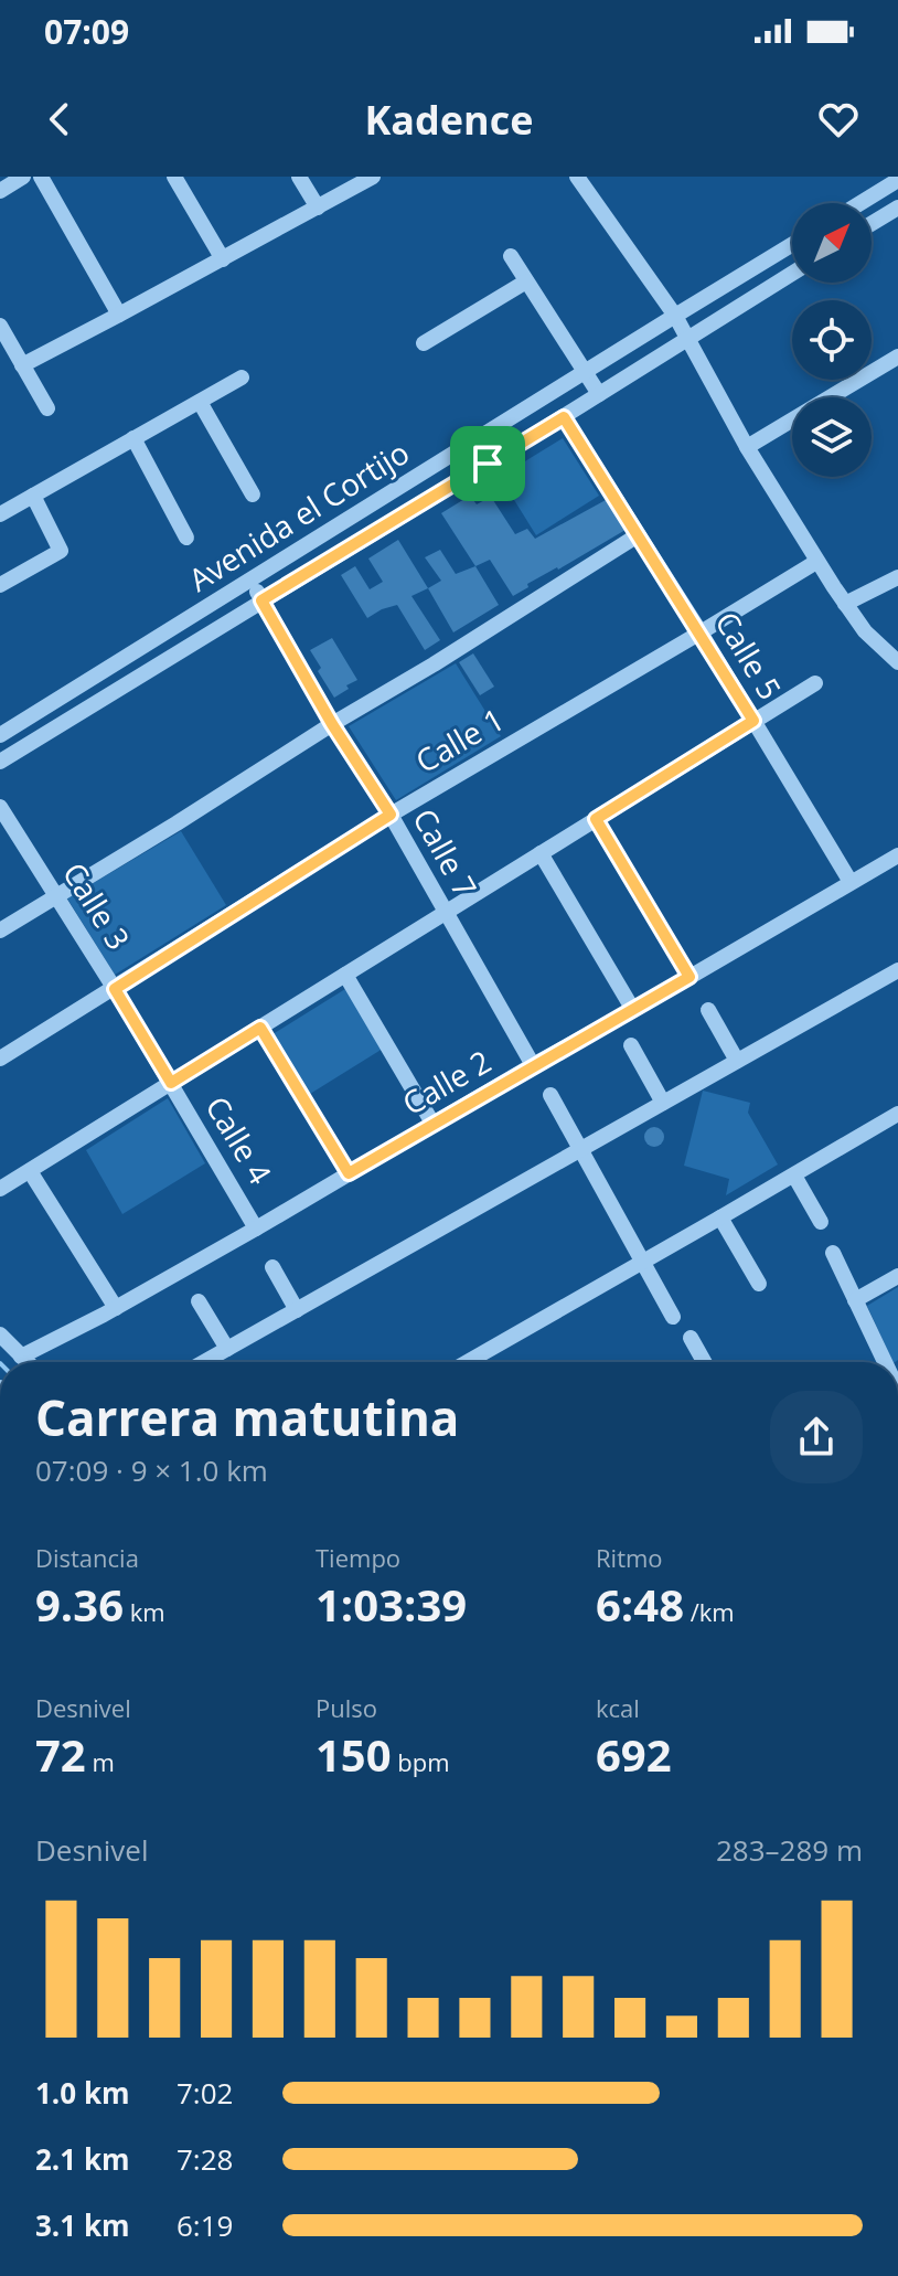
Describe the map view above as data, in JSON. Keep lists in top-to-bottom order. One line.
{"streets":{"street":["Avenida el Cortijo","Calle 5","Calle 1","Calle 7","Calle 3","Calle 2","Calle 4"]},"crossings":[["Avenida el Cortijo","Calle 5"],["Avenida el Cortijo","Calle 7"],["Calle 5","Calle 1"],["Calle 5","Calle 2"],["Calle 1","Calle 7"],["Calle 1","Calle 3"],["Calle 7","Calle 2"],["Calle 3","Calle 4"],["Calle 2","Calle 4"]],"north":"top right","page":{"status":"07:09","header":"Kadence","heading":["Carrera matutina","07:09 · 9 × 1.0 km"],"stats":[["Distancia","9.36 km"],["Tiempo","1:03:39"],["Ritmo","6:48 /km"],["Desnivel","72 m"],["Pulso","150 bpm"],["kcal","692"]],"chart":["Desnivel","283–289 m"],"list":[{"name":"1.0 km","note":"7:02"},{"name":"2.1 km","note":"7:28"},{"name":"3.1 km","note":"6:19"}]}}
